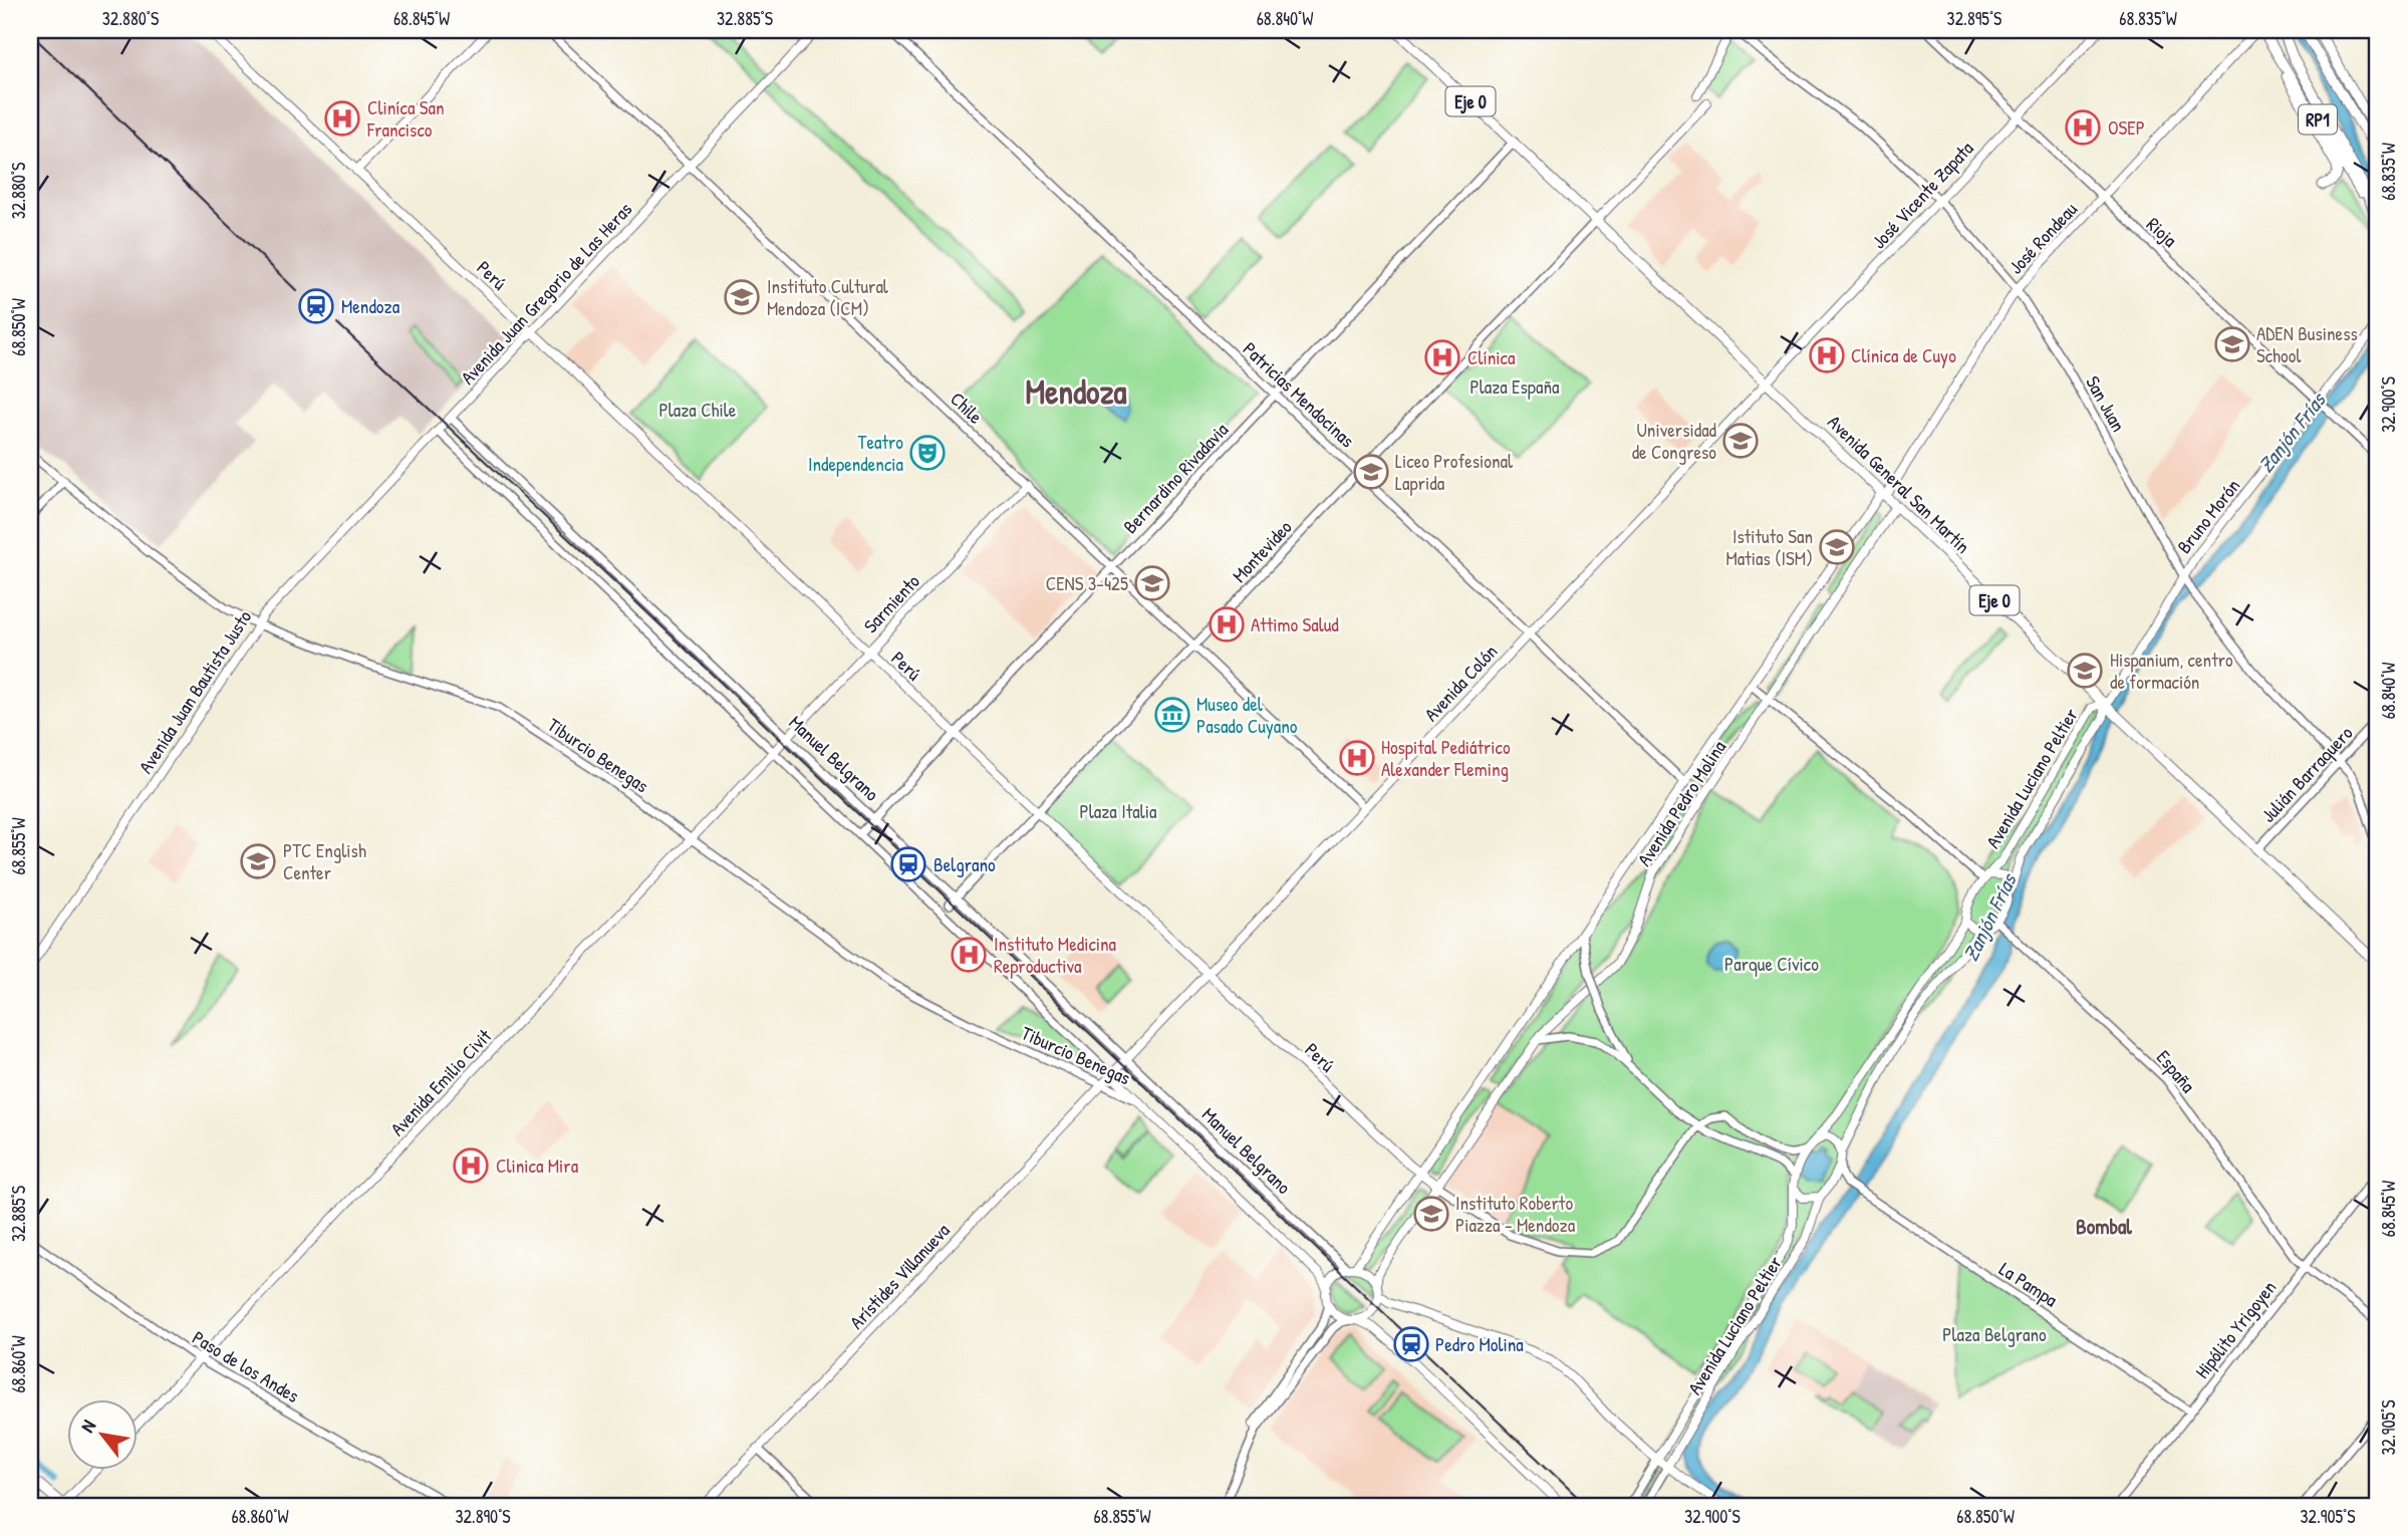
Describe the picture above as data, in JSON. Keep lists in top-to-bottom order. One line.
{"streets":{"main road":["Eje 0","RP1","José Vicente Zapata","José Rondeau","Perú","Avenida Juan Gregorio de Las Heras","Avenida General San Martín","Bruno Morón","Sarmiento","Avenida Colón","Avenida Juan Bautista Justo","Manuel Belgrano","Avenida Luciano Peltier","Avenida Pedro Molina","Avenida Emilio Civit","Arístides Villanueva"],"street":["Rioja","Patricias Mendocinas","San Juan","Chile","Bernardino Rivadavia","Montevideo","Tiburcio Benegas","Julián Barraquero","España","La Pampa","Hipólito Yrigoyen","Paso de los Andes"]},"crossings":[["RP1","José Rondeau"],["José Vicente Zapata","Rioja"],["José Vicente Zapata","San Juan"],["José Vicente Zapata","Avenida General San Martín"],["José Vicente Zapata","Avenida Colón"],["Rioja","José Rondeau"],["Rioja","Bruno Morón"],["José Rondeau","San Juan"],["José Rondeau","Avenida General San Martín"],["José Rondeau","Avenida Pedro Molina"],["Perú","Avenida Juan Gregorio de Las Heras"],["Perú","Bernardino Rivadavia"],["Perú","Montevideo"],["Perú","Sarmiento"],["Perú","Avenida Colón"],["Perú","Avenida Pedro Molina"],["Avenida Juan Gregorio de Las Heras","Chile"],["Avenida Juan Gregorio de Las Heras","Avenida Juan Bautista Justo"],["Avenida Juan Gregorio de Las Heras","Manuel Belgrano"],["Patricias Mendocinas","Bernardino Rivadavia"],["Patricias Mendocinas","Montevideo"],["Patricias Mendocinas","Avenida Colón"],["Patricias Mendocinas","Avenida Pedro Molina"],["San Juan","Bruno Morón"],["San Juan","Julián Barraquero"],["Chile","Bernardino Rivadavia"],["Chile","Montevideo"],["Chile","Sarmiento"],["Chile","Avenida Colón"],["Bernardino Rivadavia","Avenida General San Martín"],["Bernardino Rivadavia","Manuel Belgrano"],["Avenida General San Martín","Bruno Morón"],["Avenida General San Martín","Montevideo"],["Avenida General San Martín","Avenida Colón"],["Avenida General San Martín","Julián Barraquero"],["Avenida General San Martín","Avenida Luciano Peltier"],["Avenida General San Martín","Avenida Pedro Molina"],["Bruno Morón","Avenida Luciano Peltier"],["Montevideo","Manuel Belgrano"],["Sarmiento","Manuel Belgrano"],["Sarmiento","Avenida Emilio Civit"],["Avenida Colón","Manuel Belgrano"],["Avenida Colón","Arístides Villanueva"],["Avenida Juan Bautista Justo","Tiburcio Benegas"],["Avenida Juan Bautista Justo","Manuel Belgrano"],["Tiburcio Benegas","Manuel Belgrano"],["Tiburcio Benegas","Avenida Emilio Civit"],["Tiburcio Benegas","Arístides Villanueva"],["Manuel Belgrano","Avenida Pedro Molina"],["Manuel Belgrano","Avenida Emilio Civit"],["Manuel Belgrano","Arístides Villanueva"],["Avenida Luciano Peltier","España"],["España","Hipólito Yrigoyen"],["Avenida Emilio Civit","Paso de los Andes"],["La Pampa","Hipólito Yrigoyen"]],"districts":["Mendoza","Bombal"],"water":["Zanjón Frías"],"parks":["Plaza España","Plaza Chile","Plaza Italia","Parque Cívico","Plaza Belgrano"],"places":{"hospital":["Cliníca San Francisco","OSEP","Clínica de Cuyo","Clínica","Attimo Salud","Hospital Pediátrico Alexander Fleming","Instituto Medicina Reproductiva","Clinica Mira"],"school or university":["Instituto Cultural Mendoza (ICM)","ADEN Business School","Universidad de Congreso","Liceo Profesional Laprida","Istituto San Matias (ISM)","CENS 3-425","Hispanium, centro de formación","PTC English Center","Instituto Roberto Piazza - Mendoza"],"station":["Mendoza","Belgrano","Pedro Molina"],"theatre":["Teatro Independencia"],"museum":["Museo del Pasado Cuyano"]},"north":"top left","coordinates":["32.880°S","68.845°W","32.885°S","68.840°W","32.895°S","68.835°W","68.850°W","32.900°S","68.855°W","68.860°W","32.905°S","32.890°S"]}
